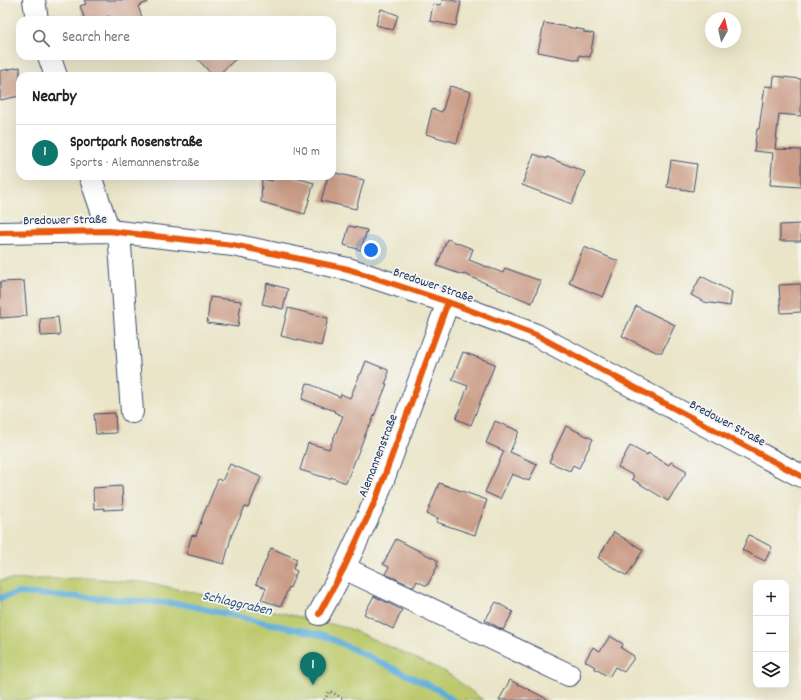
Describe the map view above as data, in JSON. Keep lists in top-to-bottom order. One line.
{"streets":{"street":["Bredower Straße","Alemannenstraße"]},"crossings":[["Bredower Straße","Alemannenstraße"]],"water":["Schlaggraben"],"north":"top","page":{"search":"Search here","heading":"Nearby","list":[{"mark":"1","name":"Sportpark Rosenstraße","note":"Sports · Alemannenstraße","value":"140 m"}],"map_buttons":["+","−"],"pins":"1"}}
